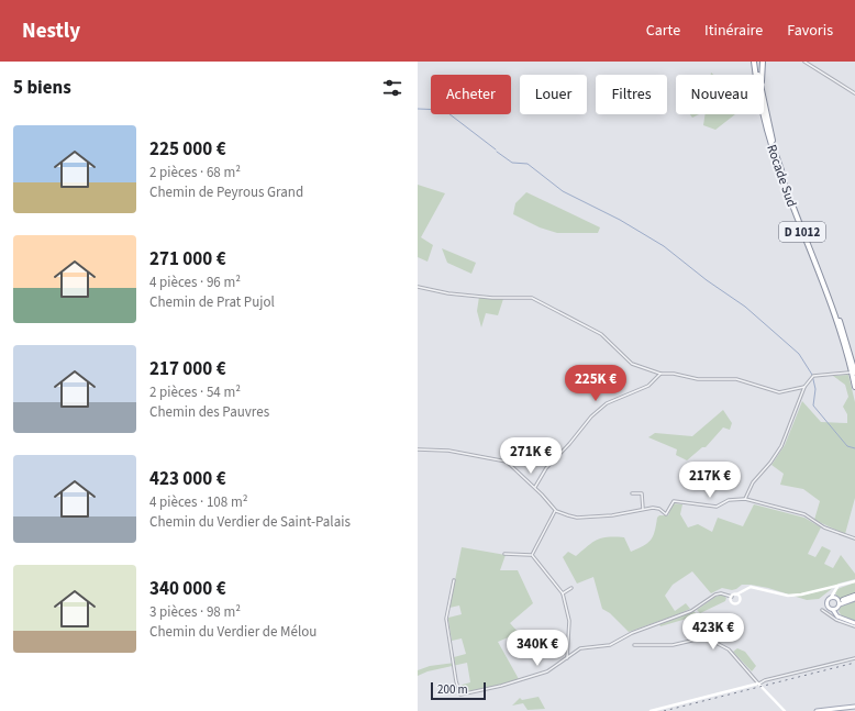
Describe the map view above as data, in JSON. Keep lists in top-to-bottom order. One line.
{"streets":{"highway":["Rocade Sud","D 1012"]},"scale_bar":"200 m","page":{"header":"Nestly","nav":["Carte","Itinéraire","Favoris"],"heading":"5 biens","chip":["Acheter","Louer","Filtres","Nouveau"],"list":[{"name":"225 000 €","note":"2 pièces · 68 m² · Chemin de Peyrous Grand"},{"name":"271 000 €","note":"4 pièces · 96 m² · Chemin de Prat Pujol"},{"name":"217 000 €","note":"2 pièces · 54 m² · Chemin des Pauvres"},{"name":"423 000 €","note":"4 pièces · 108 m² · Chemin du Verdier de Saint-Palais"},{"name":"340 000 €","note":"3 pièces · 98 m² · Chemin du Verdier de Mélou"}],"price":["225K €","271K €","217K €","423K €","340K €"],"scale":"200 m"}}
